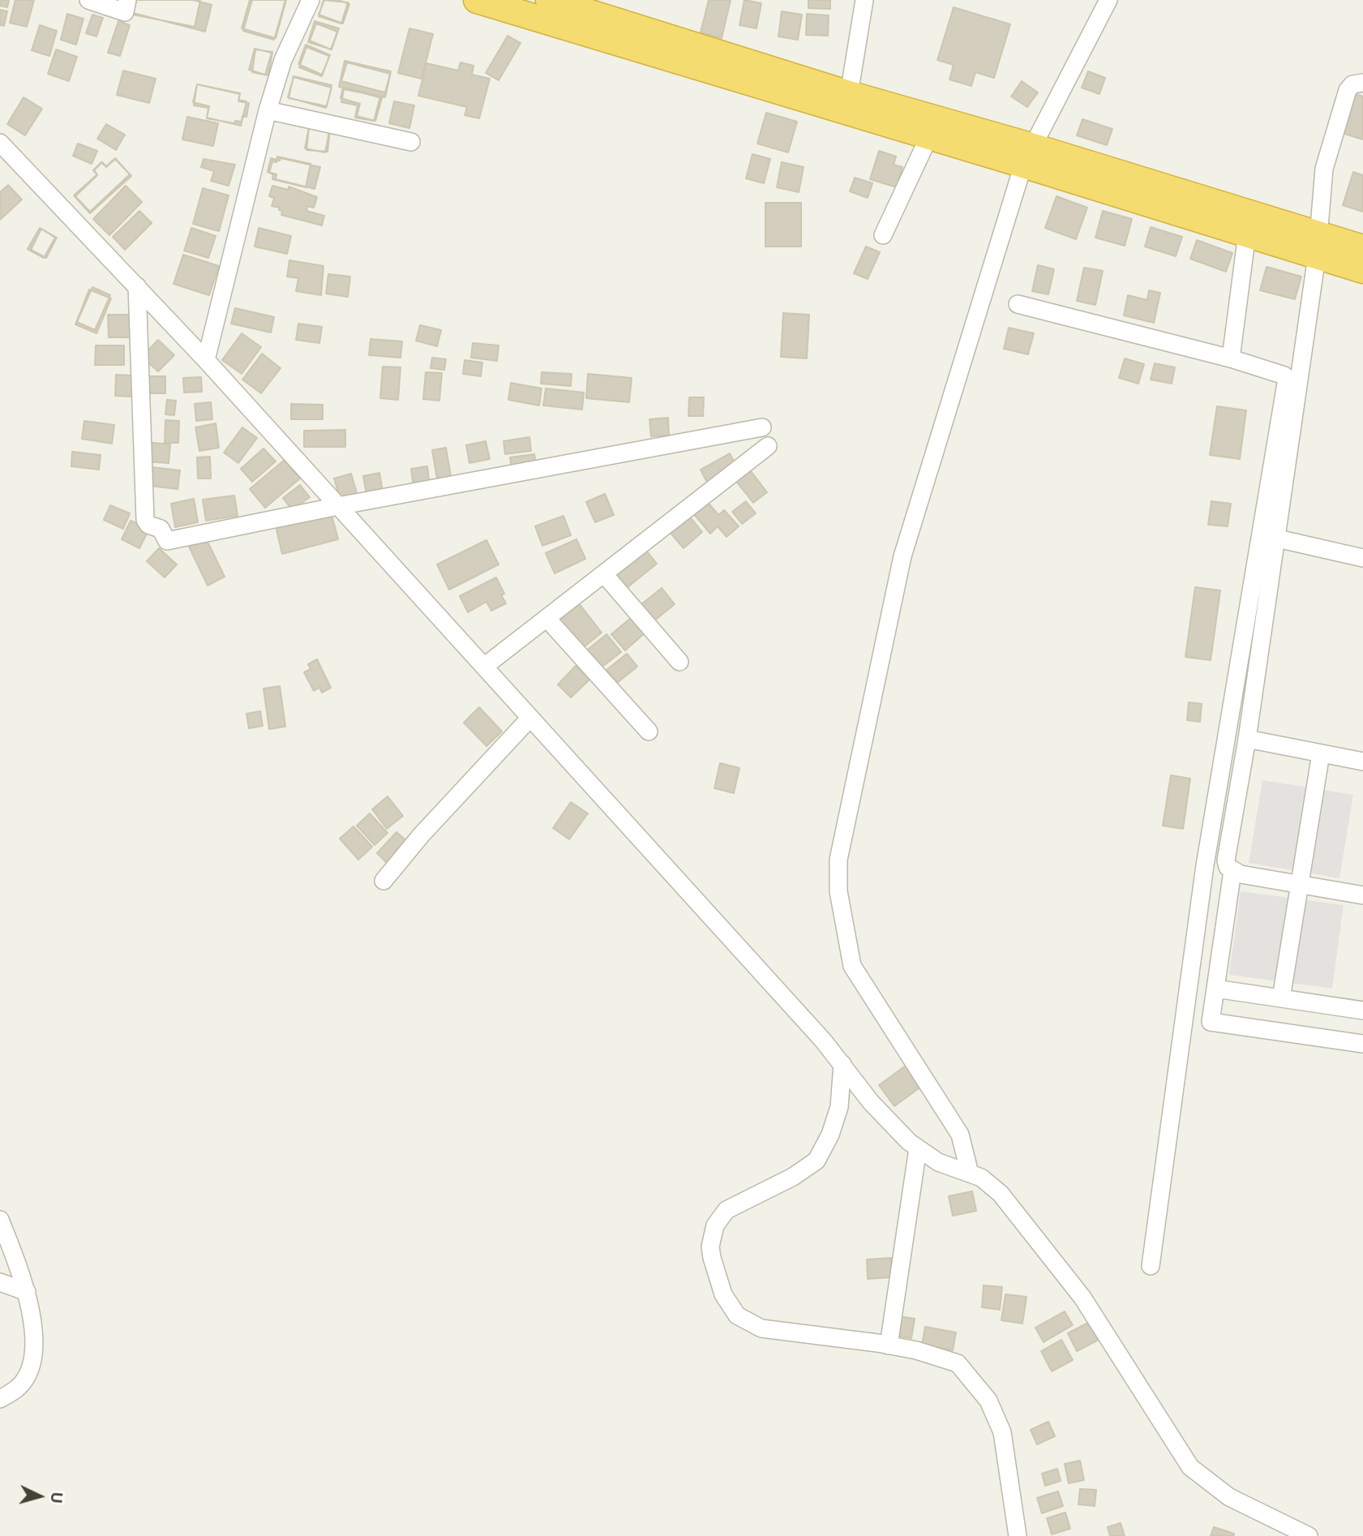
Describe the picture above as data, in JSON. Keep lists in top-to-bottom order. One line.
{"north":"right"}
